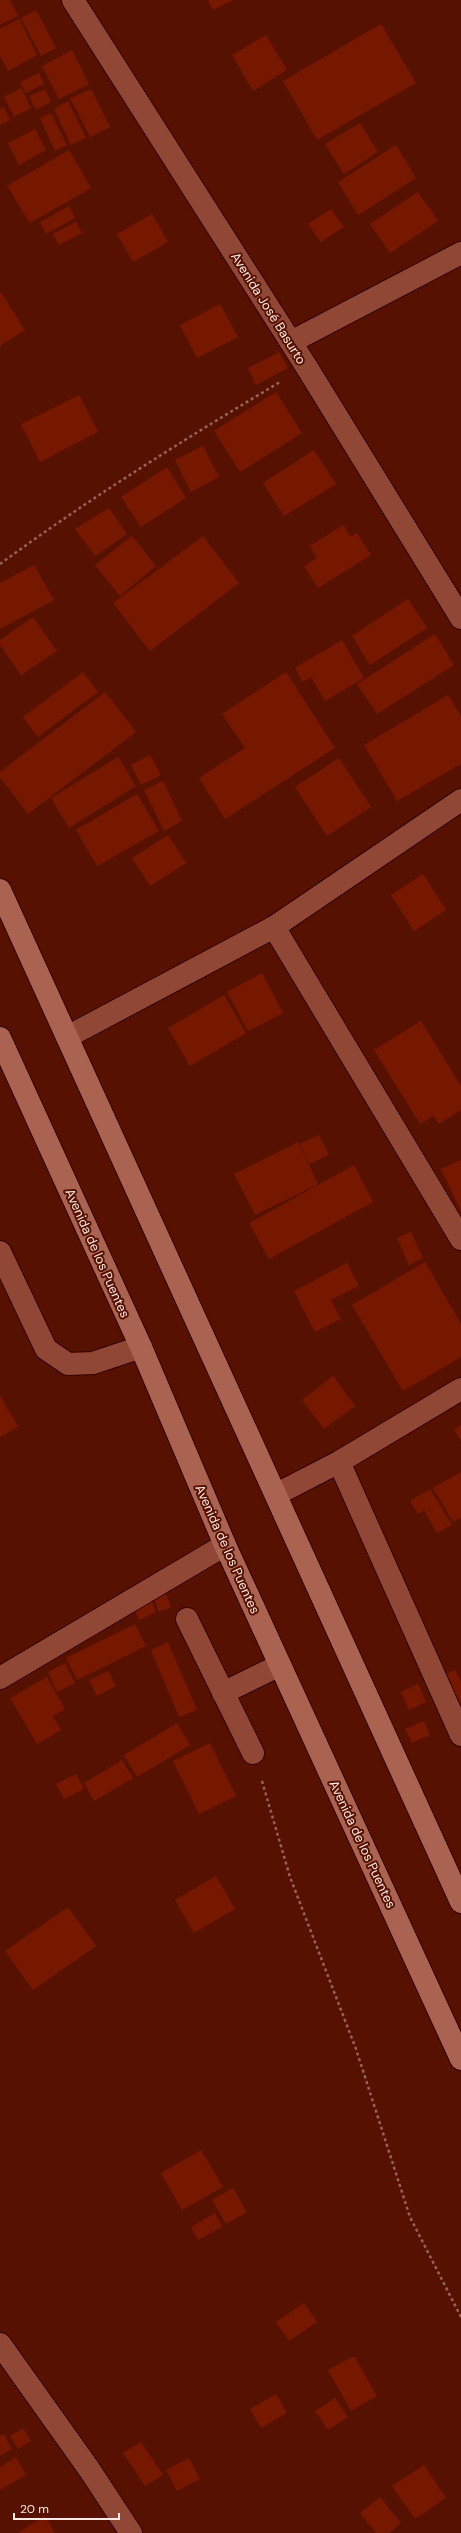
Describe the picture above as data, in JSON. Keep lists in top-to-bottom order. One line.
{"streets":{"main road":["Avenida de los Puentes"],"street":["Avenida José Basurto"]},"scale_bar":"20 m"}
